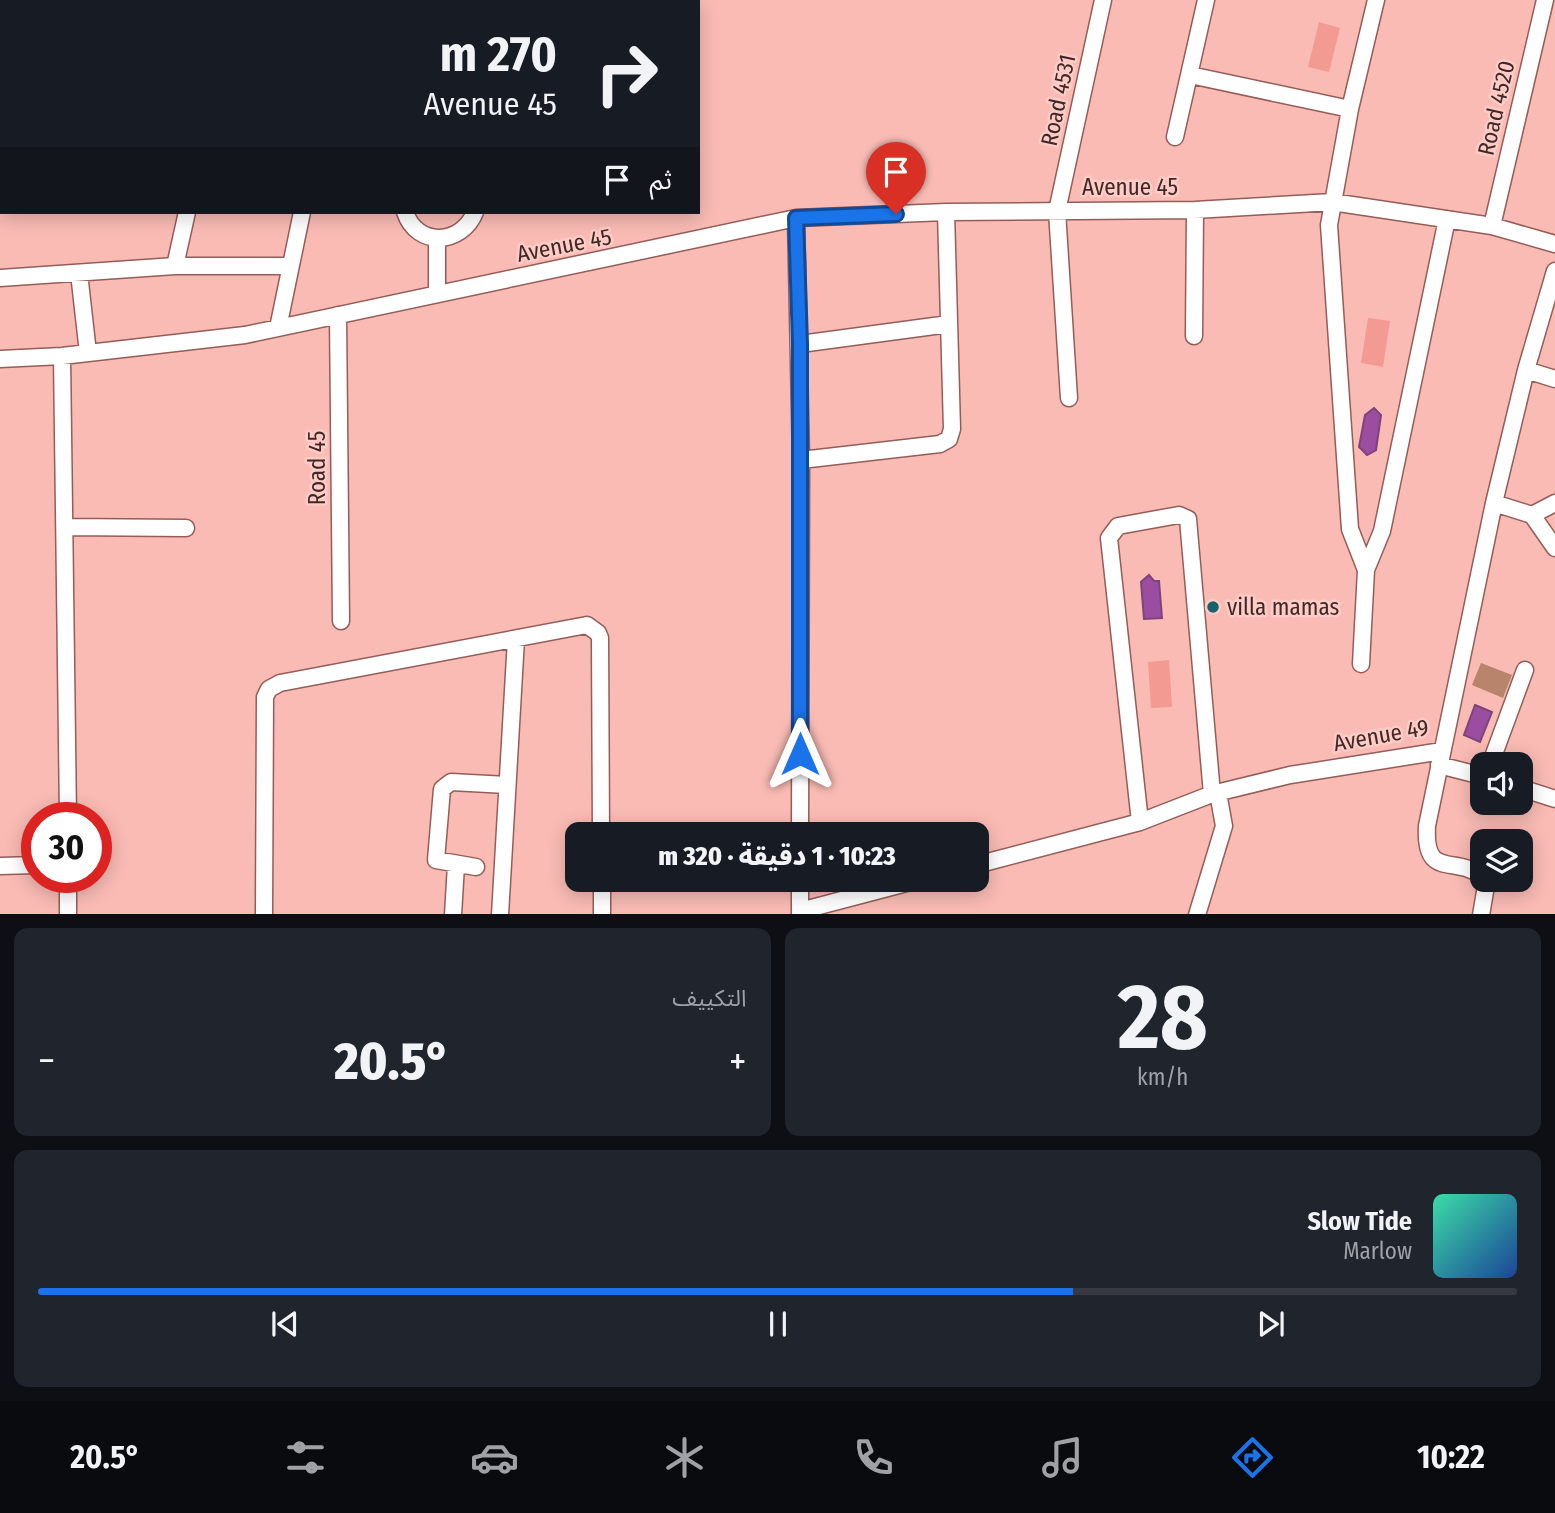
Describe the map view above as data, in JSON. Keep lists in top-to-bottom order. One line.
{"streets":{"street":["Road 4531","Road 4520","Avenue 45","Road 45","Avenue 49"]},"crossings":[["Road 4531","Avenue 45"],["Road 4520","Avenue 45"],["Avenue 45","Road 45"]],"places":["villa mamas"],"page":{"turn":["270 m","Avenue 45"],"then":"ثم","limit":"30","trip":"10:23 · 1 دقيقة · 320 m","tile":[["28","km/h"],"التكييف"],"heat":["−","20.5°","+"],"song":["Slow Tide","Marlow"],"tabs":["10:22","20.5°"]}}
